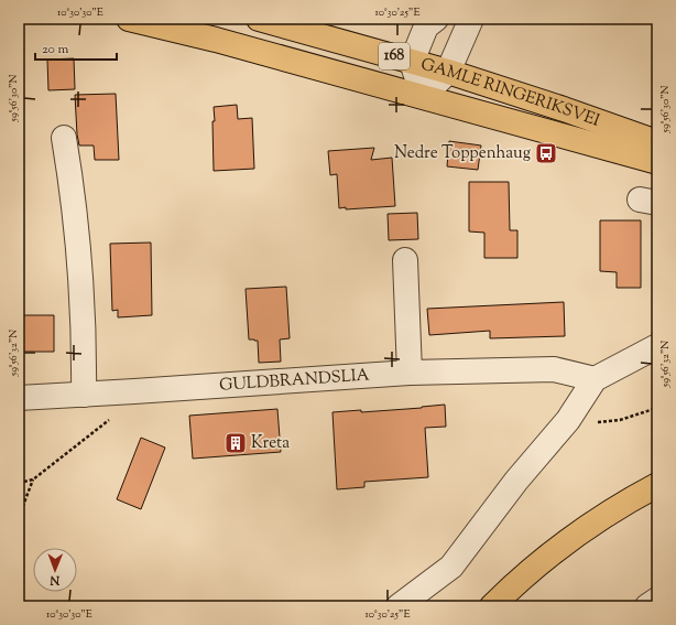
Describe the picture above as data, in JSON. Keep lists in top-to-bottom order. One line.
{"streets":{"main road":["168","GAMLE RINGERIKSVEI"],"street":["GULDBRANDSLIA"]},"places":{"bus stop":["Nedre Toppenhaug"],"building":["Kreta"]},"scale_bar":"20 m","north":"bottom","coordinates":["10°30'30\"E","10°30'25\"E","59°56'30\"N","59°56'32\"N"]}
